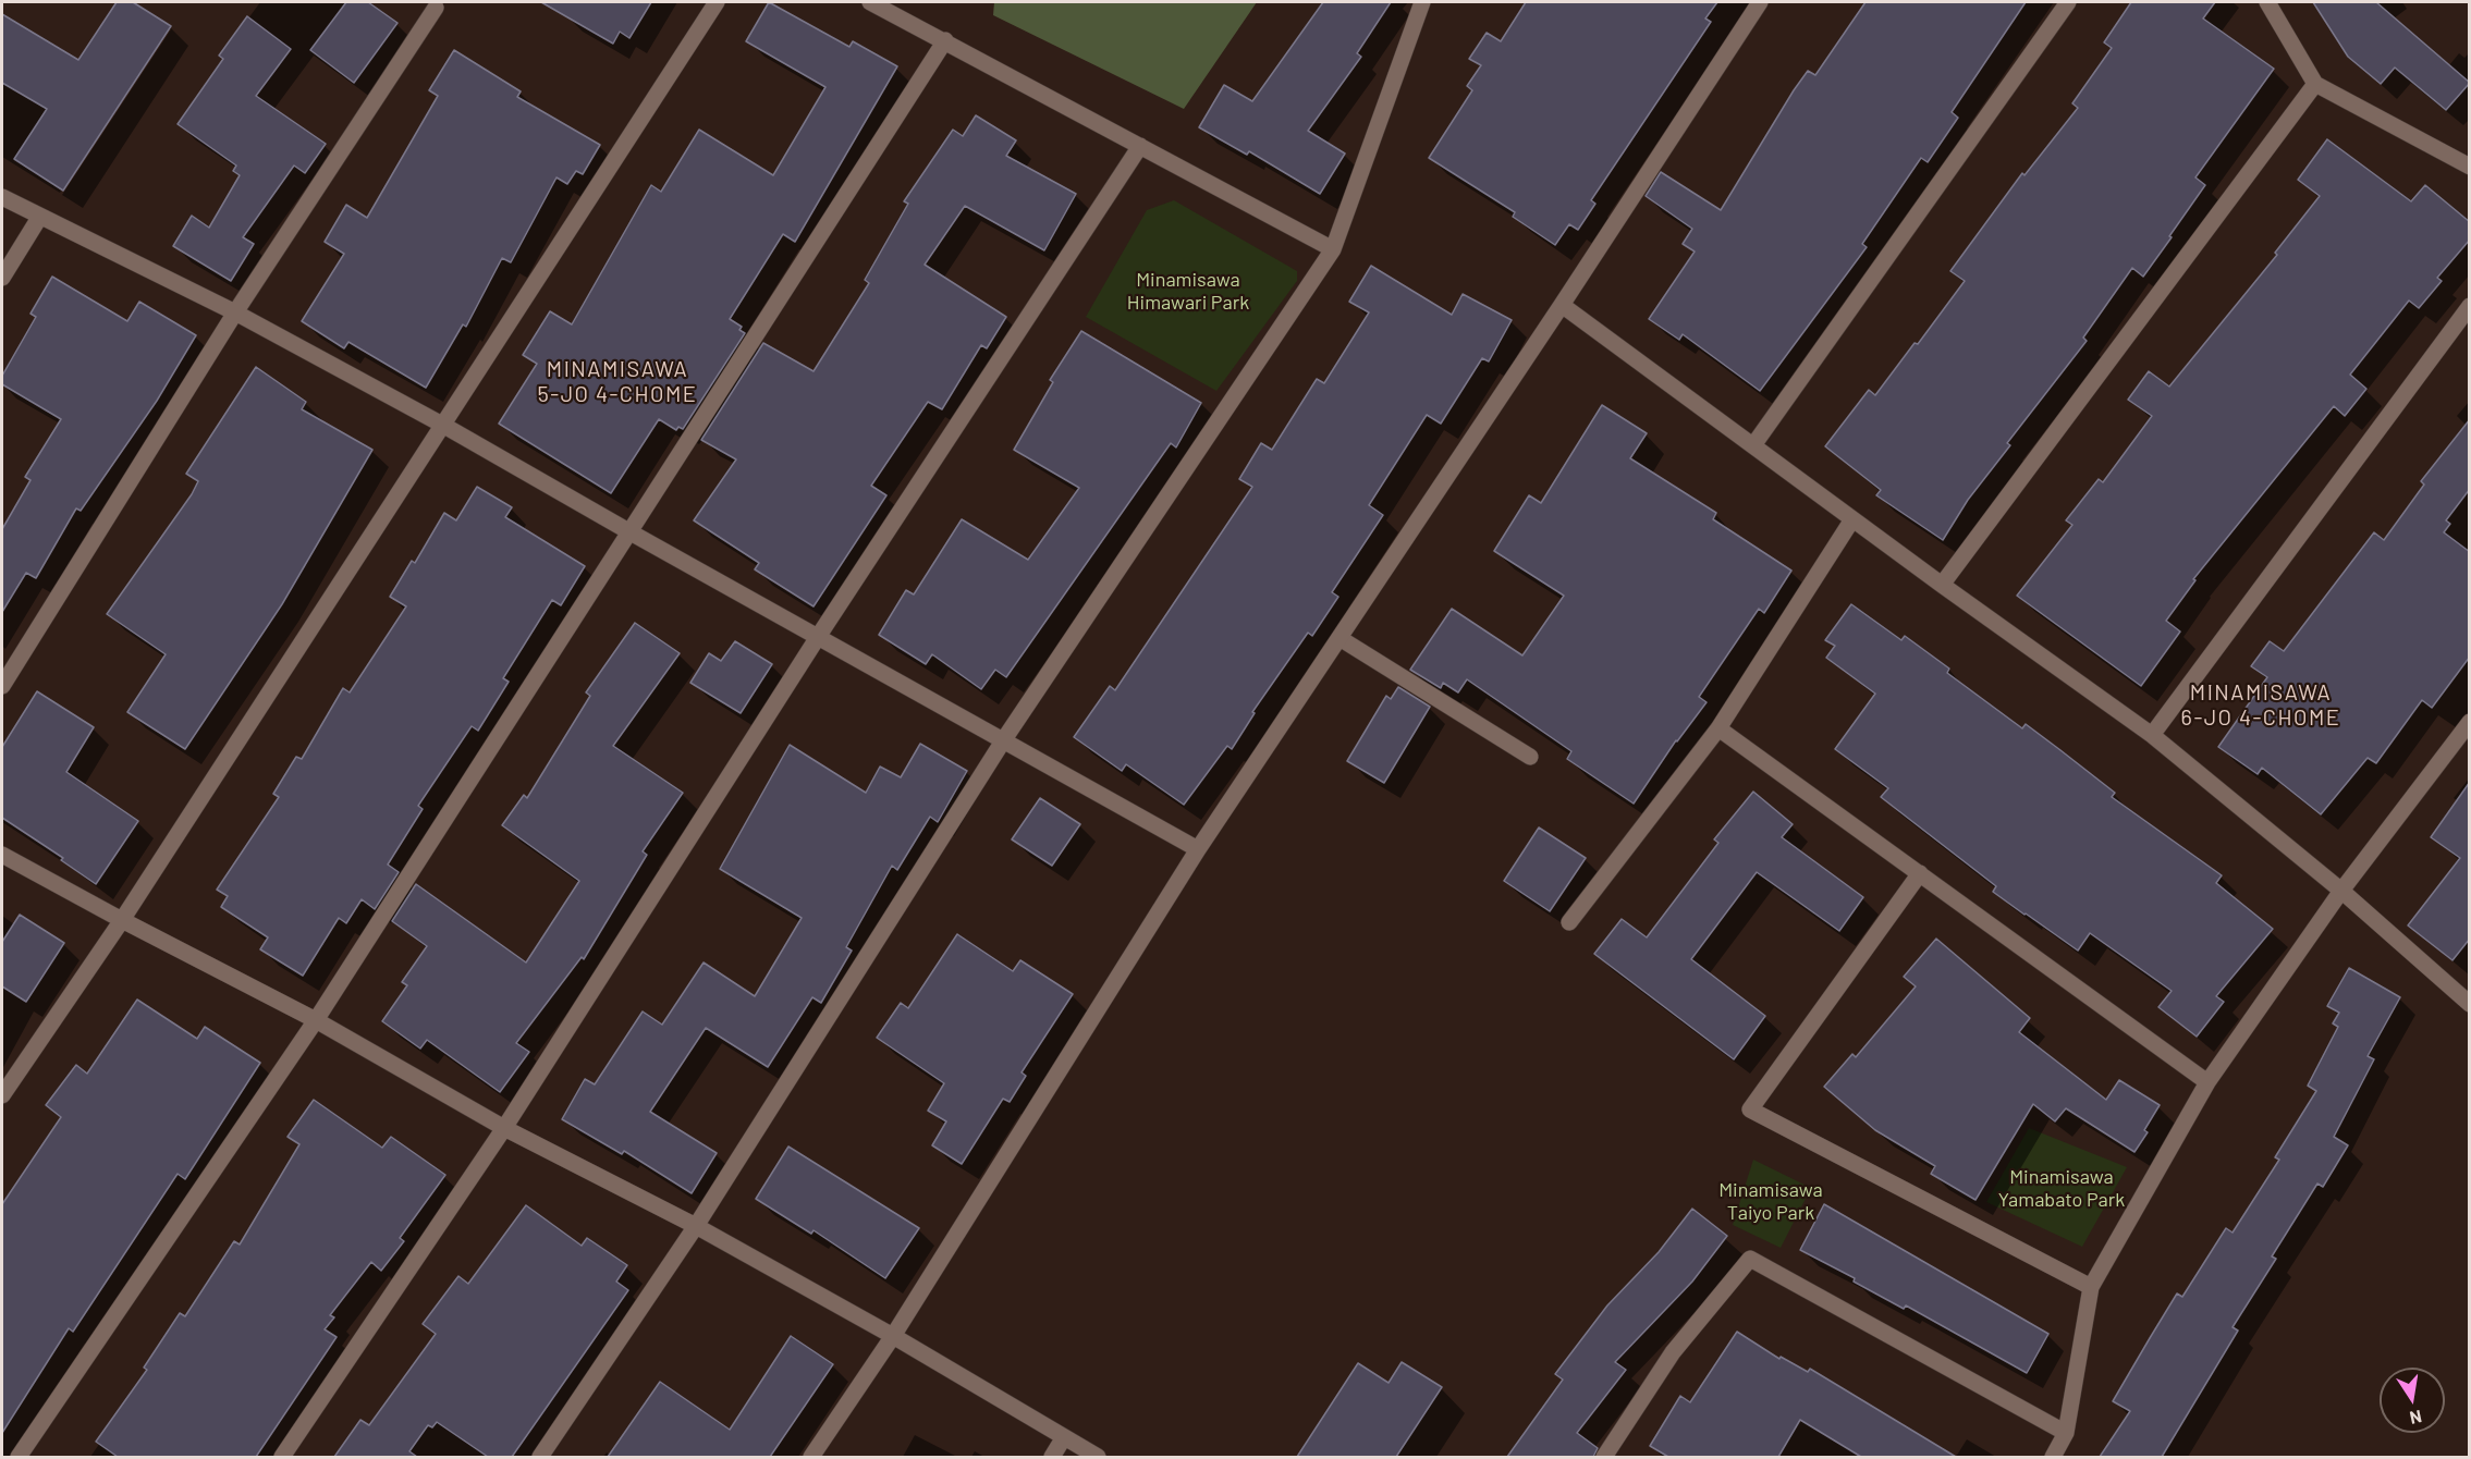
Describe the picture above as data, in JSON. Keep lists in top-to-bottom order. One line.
{"districts":["MINAMISAWA 5-JO 4-CHOME","MINAMISAWA 6-JO 4-CHOME"],"parks":["Minamisawa Himawari Park","Minamisawa Yamabato Park","Minamisawa Taiyo Park"],"north":"bottom"}
